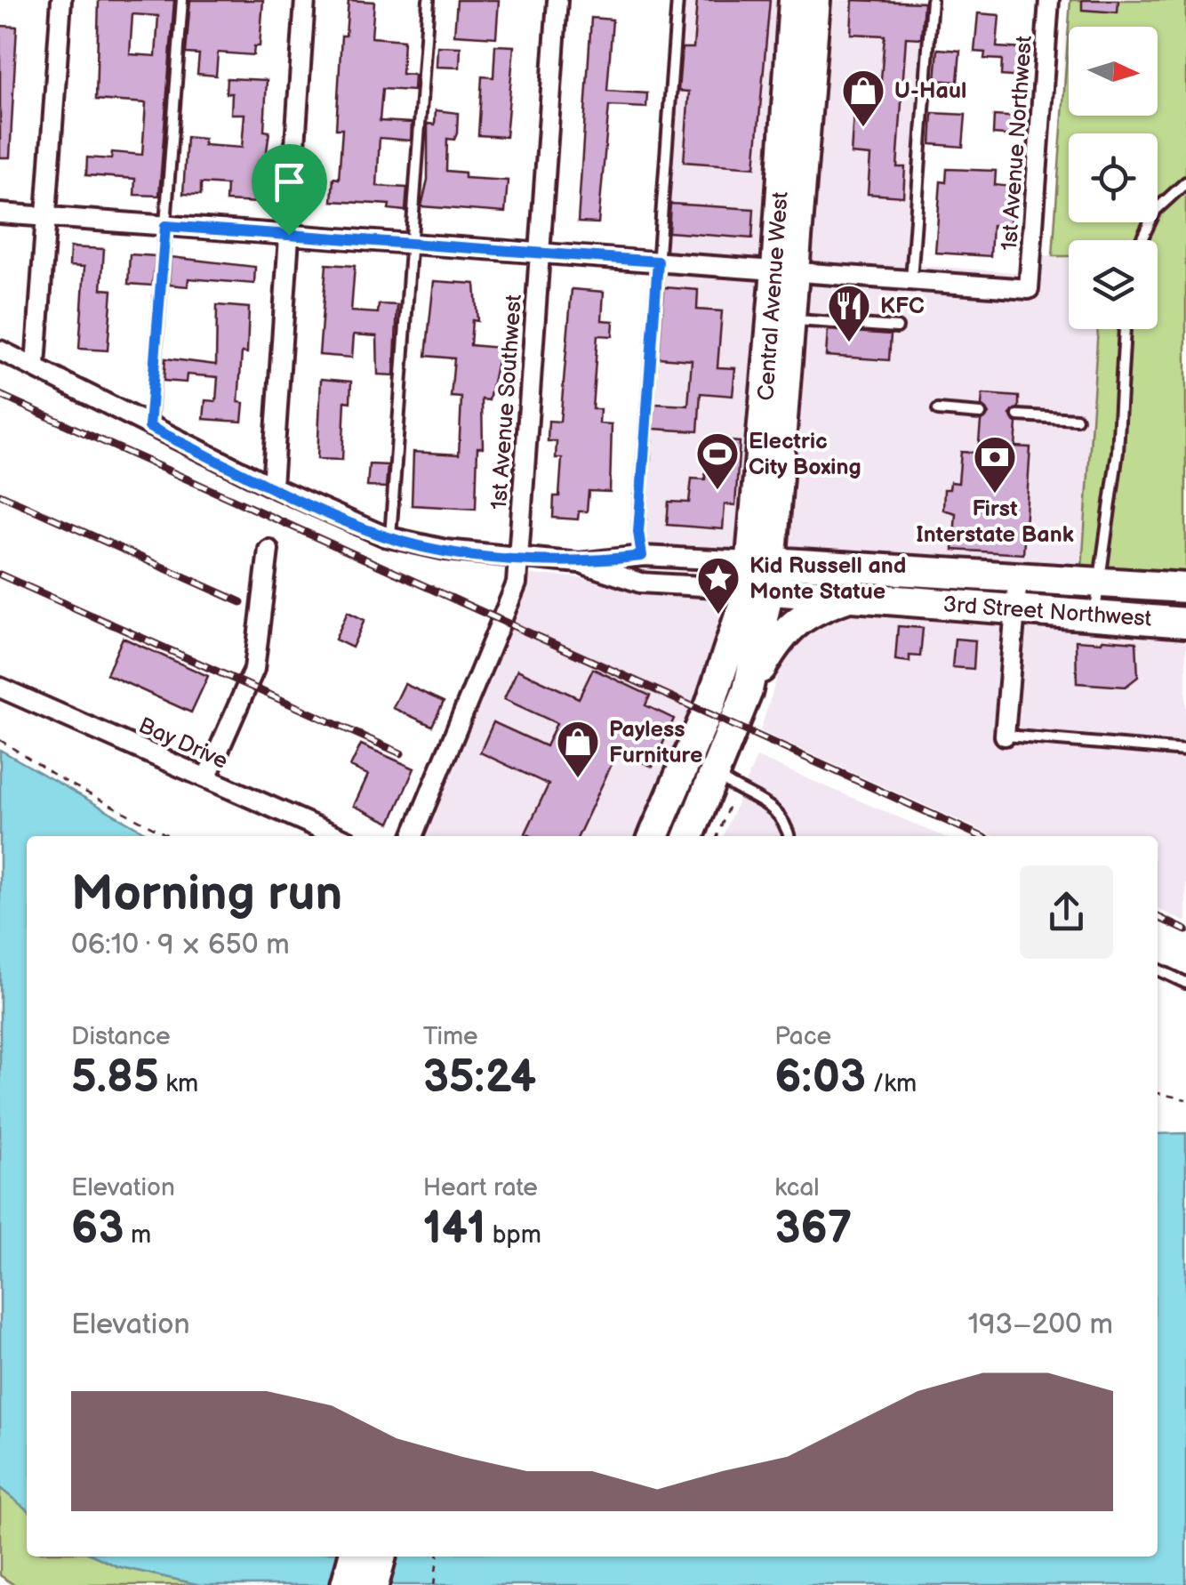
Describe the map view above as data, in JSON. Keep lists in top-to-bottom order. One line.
{"streets":{"main road":["Central Avenue West","3rd Street Northwest"],"street":["1st Avenue Northwest","1st Avenue Southwest","Bay Drive"]},"crossings":[["Central Avenue West","3rd Street Northwest"]],"places":{"shop":["U-Haul","Payless Furniture"],"restaurant":["KFC"],"sports":["Electric City Boxing"],"bank":["First Interstate Bank"],"place":["Kid Russell and Monte Statue"]},"north":"right","page":{"heading":["Morning run","06:10 · 9 × 650 m"],"stats":[["Distance","5.85 km"],["Time","35:24"],["Pace","6:03 /km"],["Elevation","63 m"],["Heart rate","141 bpm"],["kcal","367"]],"chart":["Elevation","193–200 m"]}}
